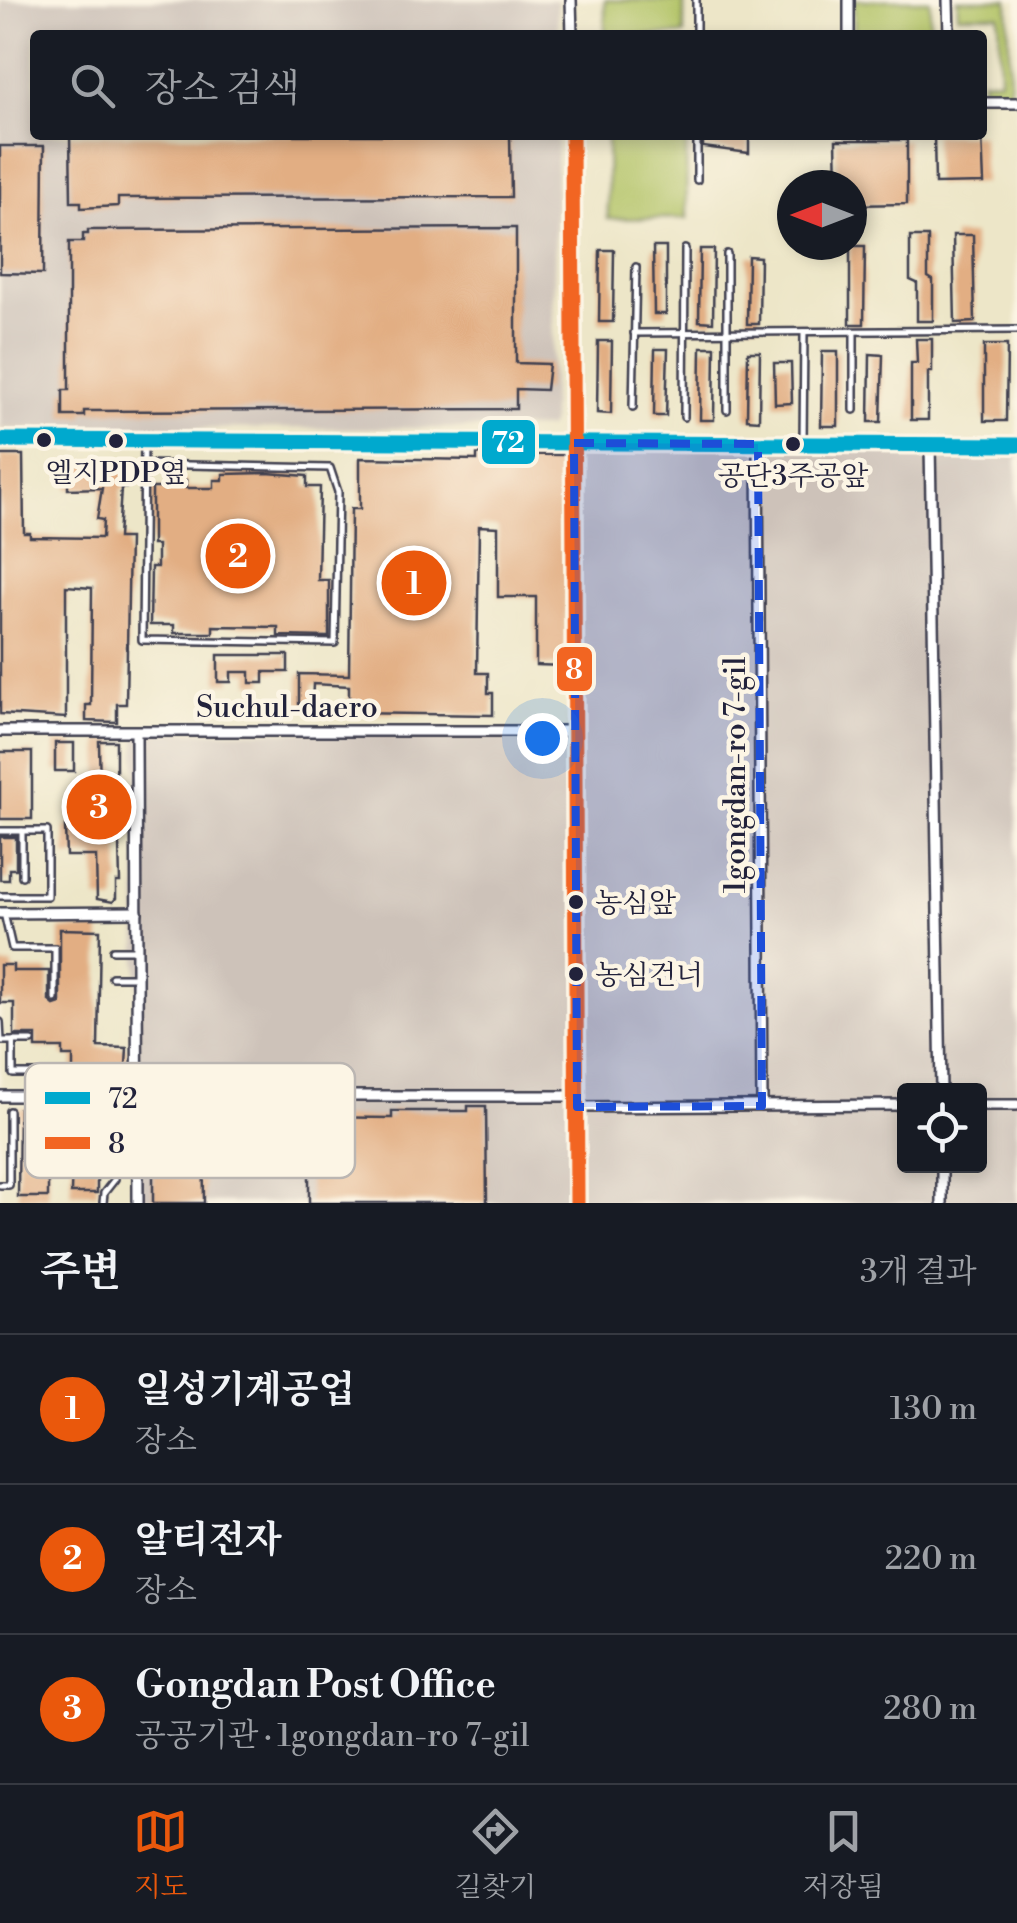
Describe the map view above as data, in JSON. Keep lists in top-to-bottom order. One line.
{"streets":{"street":["Suchul-daero","1gongdan-ro 7-gil"]},"places":["엘지PDP옆","공단3주공앞","농심앞","농심건너"],"lines":["transit line 8","transit line 72"],"legend":["72","8"],"north":"left","page":{"search":"장소 검색","pins":["2","1","3"],"heading":["주변","3개 결과"],"list":[{"mark":"1","name":"일성기계공업","note":"장소","value":"130 m"},{"mark":"2","name":"알티전자","note":"장소","value":"220 m"},{"mark":"3","name":"Gongdan Post Office","note":"공공기관 · 1gongdan-ro 7-gil","value":"280 m"}],"nav":["지도","길찾기","저장됨"]}}
